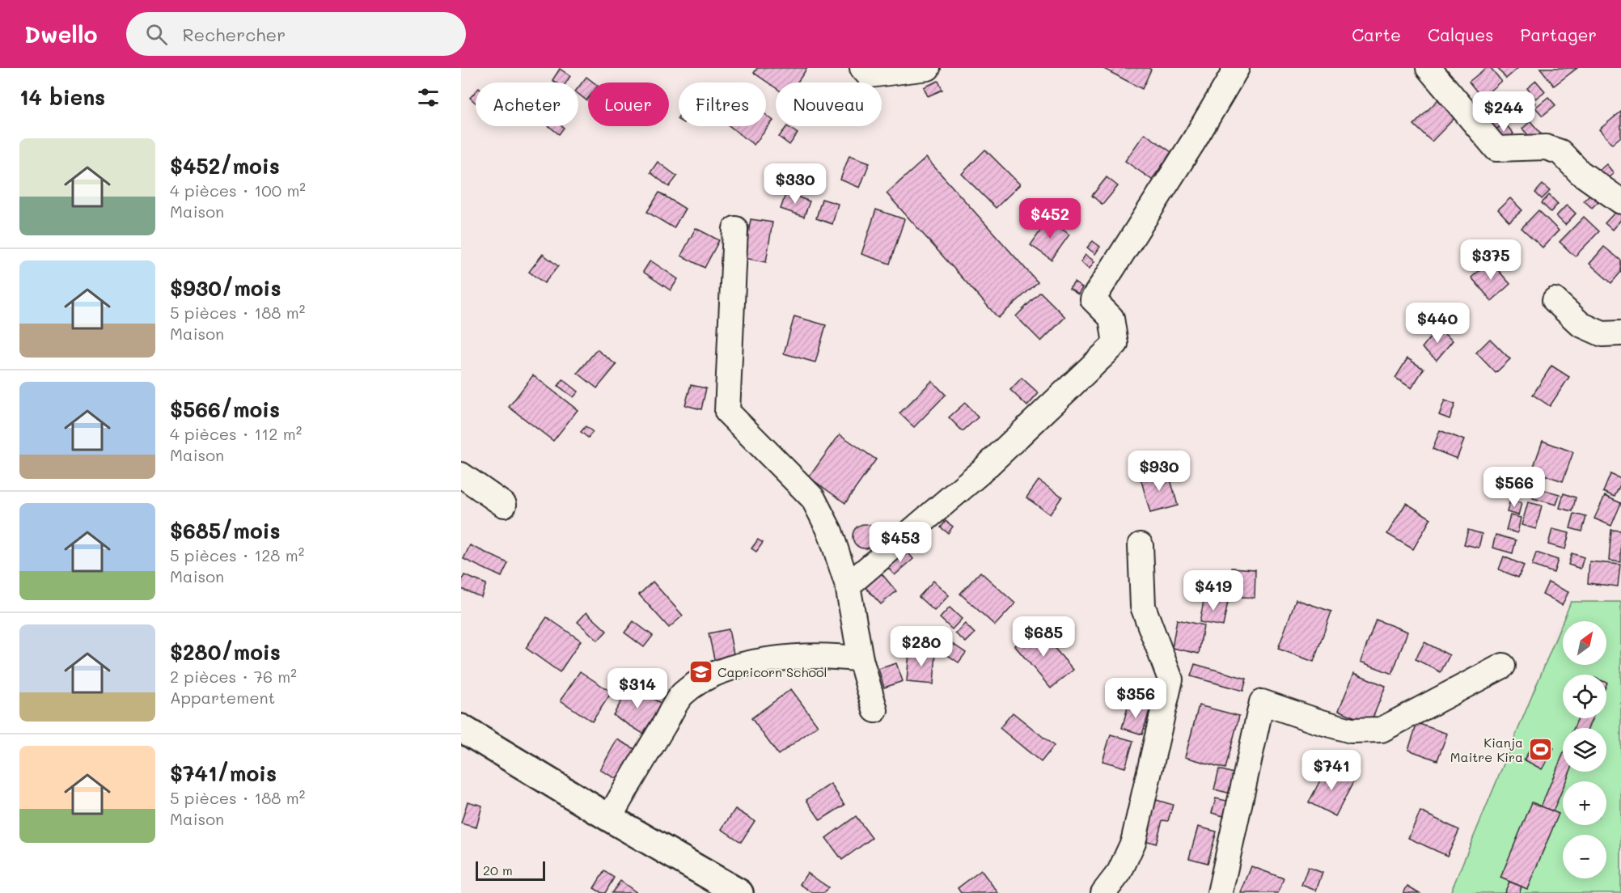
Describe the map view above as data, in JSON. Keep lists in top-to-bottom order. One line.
{"places":{"school or university":["Capricorn School"],"sports":["Kianja Maitre Kira"]},"scale_bar":"20 m","north":"top right","page":{"header":"Dwello","search":"Rechercher","nav":["Carte","Calques","Partager"],"heading":"14 biens","chip":["Acheter","Louer","Filtres","Nouveau"],"price":["$244","$330","$452","$375","$440","$930","$566","$453","$419","$685","$280","$314","$356","$741"],"list":[{"name":"$452/mois","note":"4 pièces · 100 m² · Maison"},{"name":"$930/mois","note":"5 pièces · 188 m² · Maison"},{"name":"$566/mois","note":"4 pièces · 112 m² · Maison"},{"name":"$685/mois","note":"5 pièces · 128 m² · Maison"},{"name":"$280/mois","note":"2 pièces · 76 m² · Appartement"},{"name":"$741/mois","note":"5 pièces · 188 m² · Maison"}],"map_buttons":["+","−"],"scale":"20 m"}}
